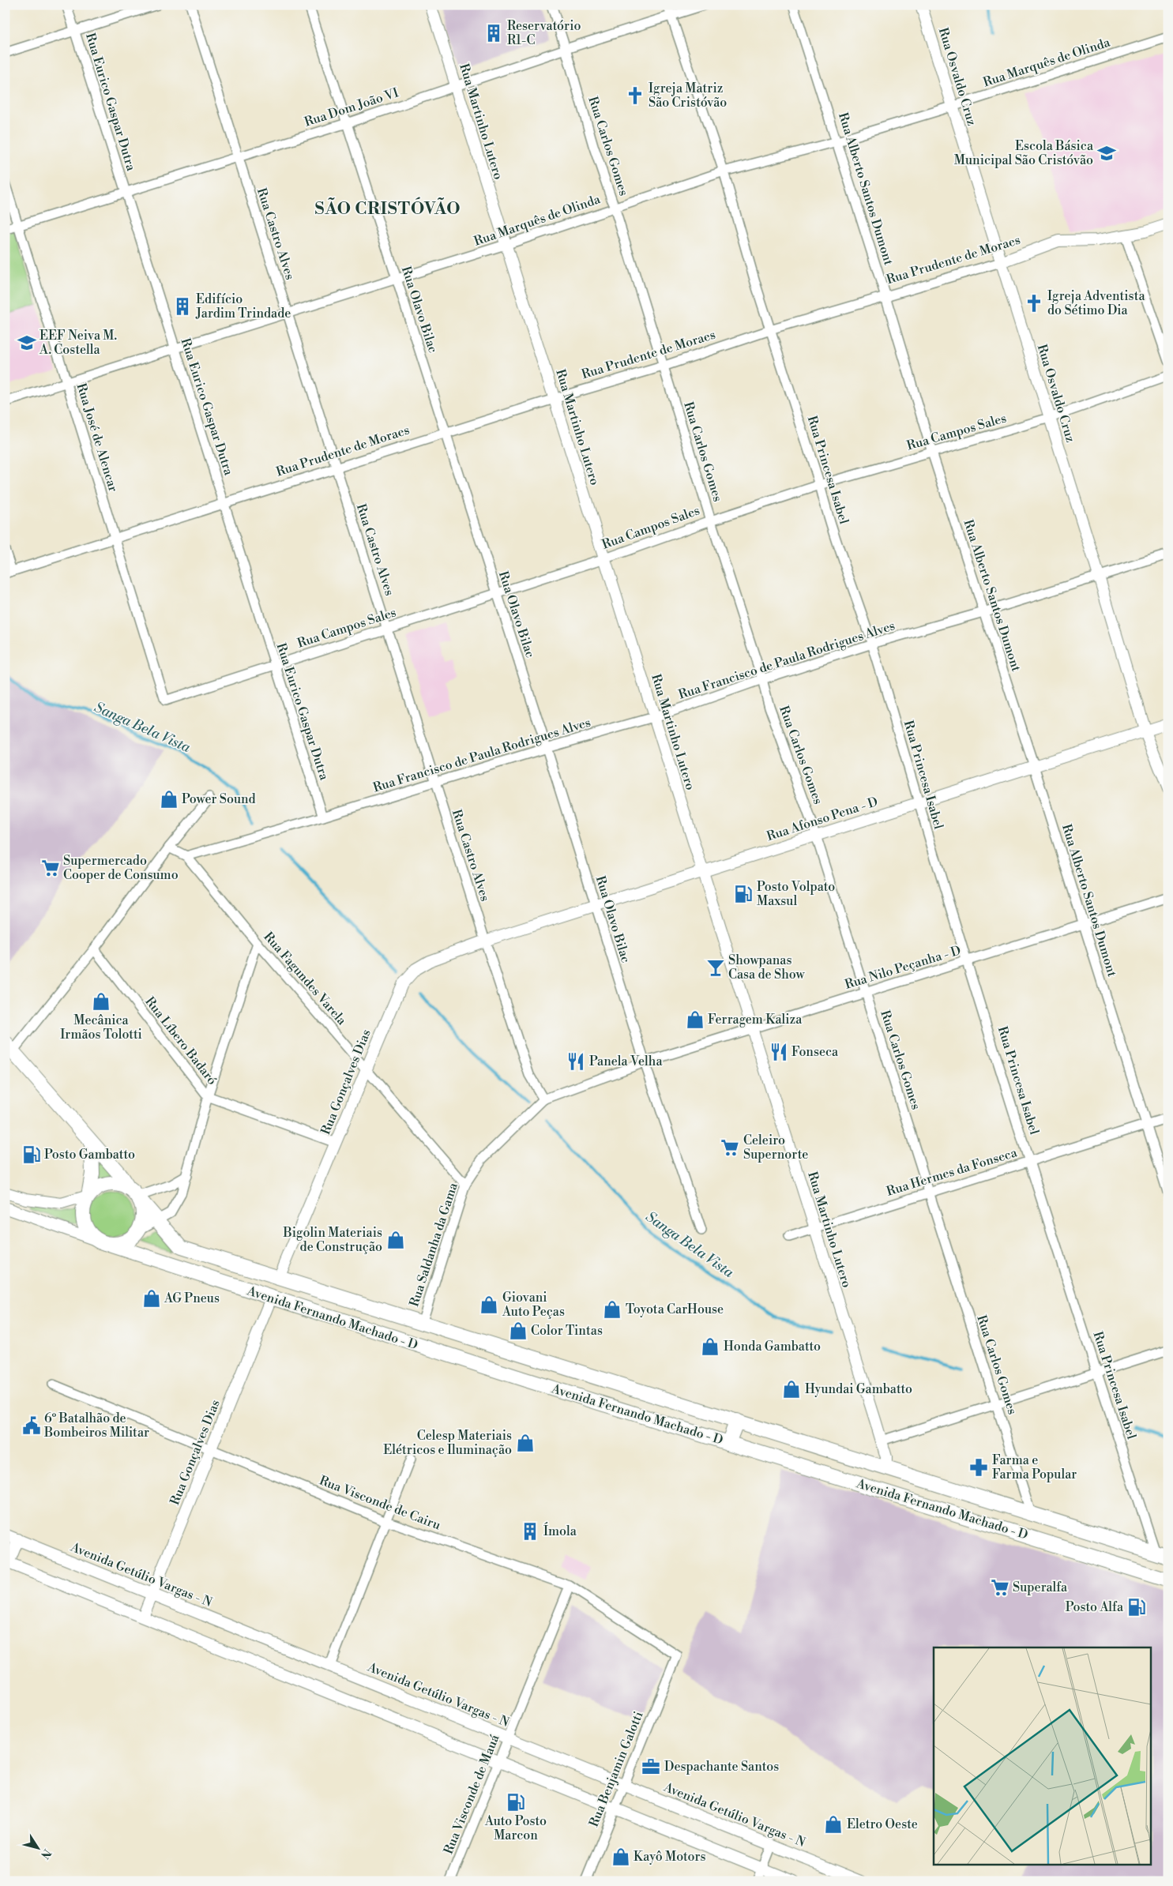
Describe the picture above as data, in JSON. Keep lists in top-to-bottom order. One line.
{"streets":{"main road":["Avenida Fernando Machado - D"],"street":["Rua Marquês de Olinda","Rua Osvaldo Cruz","Rua Eurico Gaspar Dutra","Rua Dom João VI","Rua Martinho Lutero","Rua Carlos Gomes","Rua Alberto Santos Dumont","Rua Castro Alves","Rua Prudente de Moraes","Rua Olavo Bilac","Rua Campos Sales","Rua José de Alencar","Rua Princesa Isabel","Rua Francisco de Paula Rodrigues Alves","Rua Afonso Pena - D","Rua Nilo Peçanha - D","Rua Fagundes Varela","Rua Líbero Badaró","Rua Gonçalves Dias","Rua Hermes da Fonseca","Rua Saldanha da Gama","Rua Visconde de Cairu","Avenida Getúlio Vargas - N","Rua Benjamin Galotti","Rua Visconde de Mauá"]},"crossings":[["Rua Marquês de Olinda","Rua Osvaldo Cruz"],["Rua Marquês de Olinda","Rua Eurico Gaspar Dutra"],["Rua Marquês de Olinda","Rua Martinho Lutero"],["Rua Marquês de Olinda","Rua Carlos Gomes"],["Rua Marquês de Olinda","Rua Alberto Santos Dumont"],["Rua Marquês de Olinda","Rua Castro Alves"],["Rua Marquês de Olinda","Rua Olavo Bilac"],["Rua Marquês de Olinda","Rua José de Alencar"],["Rua Marquês de Olinda","Rua Princesa Isabel"],["Rua Osvaldo Cruz","Rua Prudente de Moraes"],["Rua Osvaldo Cruz","Rua Campos Sales"],["Rua Osvaldo Cruz","Rua Francisco de Paula Rodrigues Alves"],["Rua Osvaldo Cruz","Rua Afonso Pena - D"],["Rua Eurico Gaspar Dutra","Rua Dom João VI"],["Rua Eurico Gaspar Dutra","Rua Prudente de Moraes"],["Rua Eurico Gaspar Dutra","Rua Campos Sales"],["Rua Eurico Gaspar Dutra","Rua Francisco de Paula Rodrigues Alves"],["Rua Dom João VI","Rua Martinho Lutero"],["Rua Dom João VI","Rua Carlos Gomes"],["Rua Dom João VI","Rua Castro Alves"],["Rua Dom João VI","Rua Olavo Bilac"],["Rua Dom João VI","Rua José de Alencar"],["Rua Dom João VI","Rua Princesa Isabel"],["Rua Martinho Lutero","Rua Prudente de Moraes"],["Rua Martinho Lutero","Rua Campos Sales"],["Rua Martinho Lutero","Rua Francisco de Paula Rodrigues Alves"],["Rua Martinho Lutero","Rua Afonso Pena - D"],["Rua Martinho Lutero","Rua Nilo Peçanha - D"],["Rua Martinho Lutero","Rua Hermes da Fonseca"],["Rua Martinho Lutero","Avenida Fernando Machado - D"],["Rua Carlos Gomes","Rua Prudente de Moraes"],["Rua Carlos Gomes","Rua Campos Sales"],["Rua Carlos Gomes","Rua Francisco de Paula Rodrigues Alves"],["Rua Carlos Gomes","Rua Afonso Pena - D"],["Rua Carlos Gomes","Rua Nilo Peçanha - D"],["Rua Carlos Gomes","Rua Hermes da Fonseca"],["Rua Carlos Gomes","Avenida Fernando Machado - D"],["Rua Alberto Santos Dumont","Rua Prudente de Moraes"],["Rua Alberto Santos Dumont","Rua Campos Sales"],["Rua Alberto Santos Dumont","Rua Francisco de Paula Rodrigues Alves"],["Rua Alberto Santos Dumont","Rua Afonso Pena - D"],["Rua Alberto Santos Dumont","Rua Nilo Peçanha - D"],["Rua Alberto Santos Dumont","Rua Hermes da Fonseca"],["Rua Castro Alves","Rua Prudente de Moraes"],["Rua Castro Alves","Rua Campos Sales"],["Rua Castro Alves","Rua Francisco de Paula Rodrigues Alves"],["Rua Castro Alves","Rua Afonso Pena - D"],["Rua Castro Alves","Rua Gonçalves Dias"],["Rua Castro Alves","Rua Saldanha da Gama"],["Rua Prudente de Moraes","Rua Olavo Bilac"],["Rua Prudente de Moraes","Rua José de Alencar"],["Rua Prudente de Moraes","Rua Princesa Isabel"],["Rua Olavo Bilac","Rua Campos Sales"],["Rua Olavo Bilac","Rua Francisco de Paula Rodrigues Alves"],["Rua Olavo Bilac","Rua Afonso Pena - D"],["Rua Olavo Bilac","Rua Nilo Peçanha - D"],["Rua Olavo Bilac","Rua Saldanha da Gama"],["Rua Campos Sales","Rua José de Alencar"],["Rua Campos Sales","Rua Princesa Isabel"],["Rua Princesa Isabel","Rua Francisco de Paula Rodrigues Alves"],["Rua Princesa Isabel","Rua Afonso Pena - D"],["Rua Princesa Isabel","Rua Nilo Peçanha - D"],["Rua Princesa Isabel","Rua Hermes da Fonseca"],["Rua Princesa Isabel","Avenida Fernando Machado - D"],["Rua Francisco de Paula Rodrigues Alves","Rua Fagundes Varela"],["Rua Afonso Pena - D","Rua Gonçalves Dias"],["Rua Nilo Peçanha - D","Rua Saldanha da Gama"],["Rua Fagundes Varela","Rua Gonçalves Dias"],["Rua Fagundes Varela","Rua Saldanha da Gama"],["Rua Líbero Badaró","Rua Gonçalves Dias"],["Rua Gonçalves Dias","Avenida Fernando Machado - D"],["Rua Gonçalves Dias","Rua Visconde de Cairu"],["Rua Gonçalves Dias","Avenida Getúlio Vargas - N"],["Rua Saldanha da Gama","Avenida Fernando Machado - D"],["Rua Visconde de Cairu","Rua Benjamin Galotti"],["Rua Visconde de Cairu","Rua Visconde de Mauá"],["Avenida Getúlio Vargas - N","Rua Benjamin Galotti"],["Avenida Getúlio Vargas - N","Rua Visconde de Mauá"]],"districts":["SÃO CRISTÓVÃO"],"water":["Sanga Bela Vista"],"places":{"building":["Reservatório R1-C","Edifício Jardim Trindade","Ímola"],"church":["Igreja Matriz São Cristóvão","Igreja Adventista do Sétimo Dia"],"school or university":["Escola Básica Municipal São Cristóvão","EEF Neiva M. A. Costella"],"shop":["Power Sound","Mecânica Irmãos Tolotti","Ferragem Kaliza","Bigolin Materiais de Construção","AG Pneus","Giovani Auto Peças","Toyota CarHouse","Color Tintas","Honda Gambatto","Hyundai Gambatto","Celesp Materiais Elétricos e Iluminação","Eletro Oeste","Kayô Motors"],"supermarket":["Supermercado Cooper de Consumo","Celeiro Supernorte","Superalfa"],"fuel station":["Posto Volpato Maxsul","Posto Gambatto","Posto Alfa","Auto Posto Marcon"],"bar":["Showpanas Casa de Show"],"restaurant":["Fonseca","Panela Velha"],"public building":["6º Batalhão de Bombeiros Militar"],"pharmacy":["Farma e Farma Popular"],"office":["Despachante Santos"]},"north":"bottom right"}
